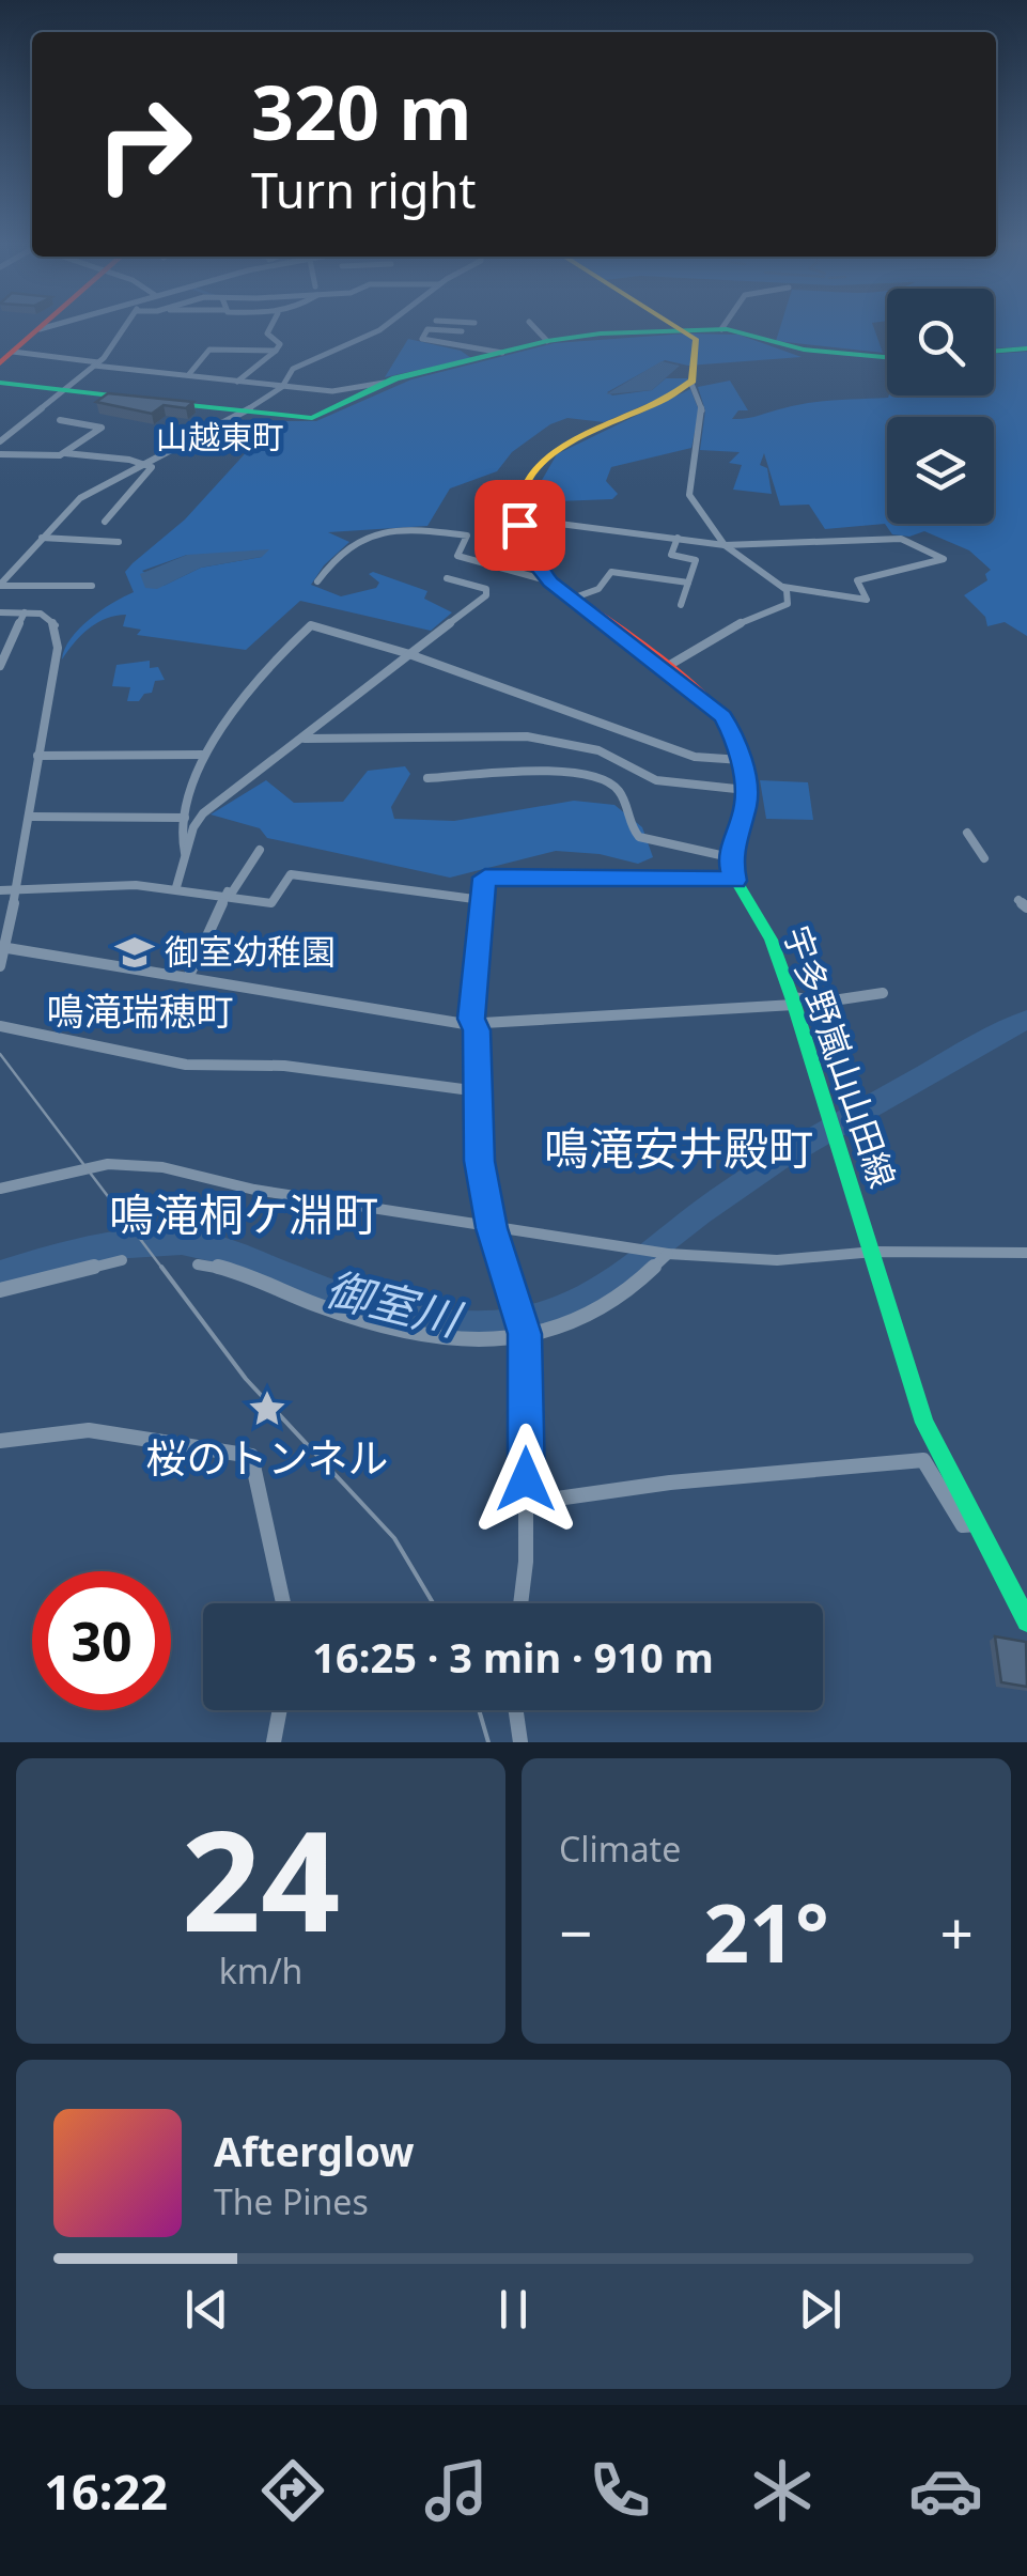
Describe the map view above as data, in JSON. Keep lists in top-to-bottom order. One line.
{"streets":{"main road":["宇多野嵐山山田線"]},"districts":["山越東町","鳴滝瑞穂町","鳴滝安井殿町","鳴滝桐ケ淵町"],"water":["御室川"],"places":{"school or university":["御室幼稚園"],"place":["桜のトンネル"]},"page":{"turn":["320 m","Turn right"],"limit":"30","trip":"16:25 · 3 min · 910 m","tile":[["24","km/h"],"Climate"],"heat":["−","21°","+"],"song":["Afterglow","The Pines"],"tabs":"16:22"}}
